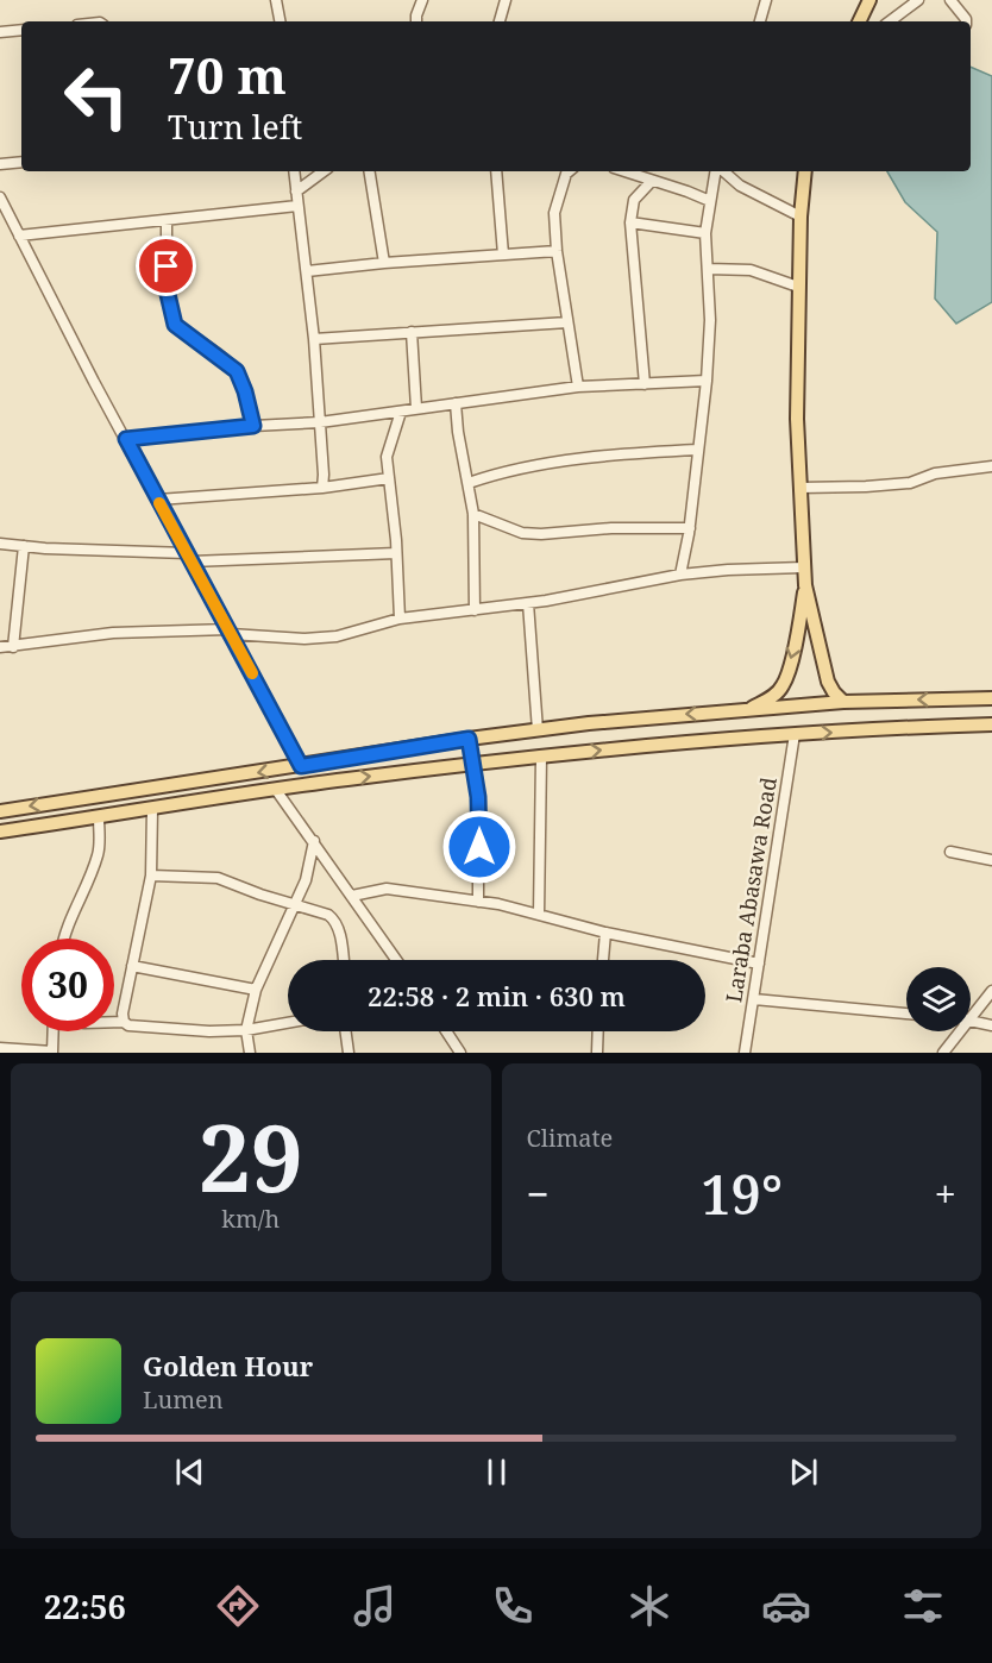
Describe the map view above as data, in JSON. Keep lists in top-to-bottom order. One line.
{"streets":{"street":["Laraba Abasawa Road"]},"page":{"turn":["70 m","Turn left"],"limit":"30","trip":"22:58 · 2 min · 630 m","tile":[["29","km/h"],"Climate"],"heat":["−","19°","+"],"song":["Golden Hour","Lumen"],"tabs":"22:56"}}
